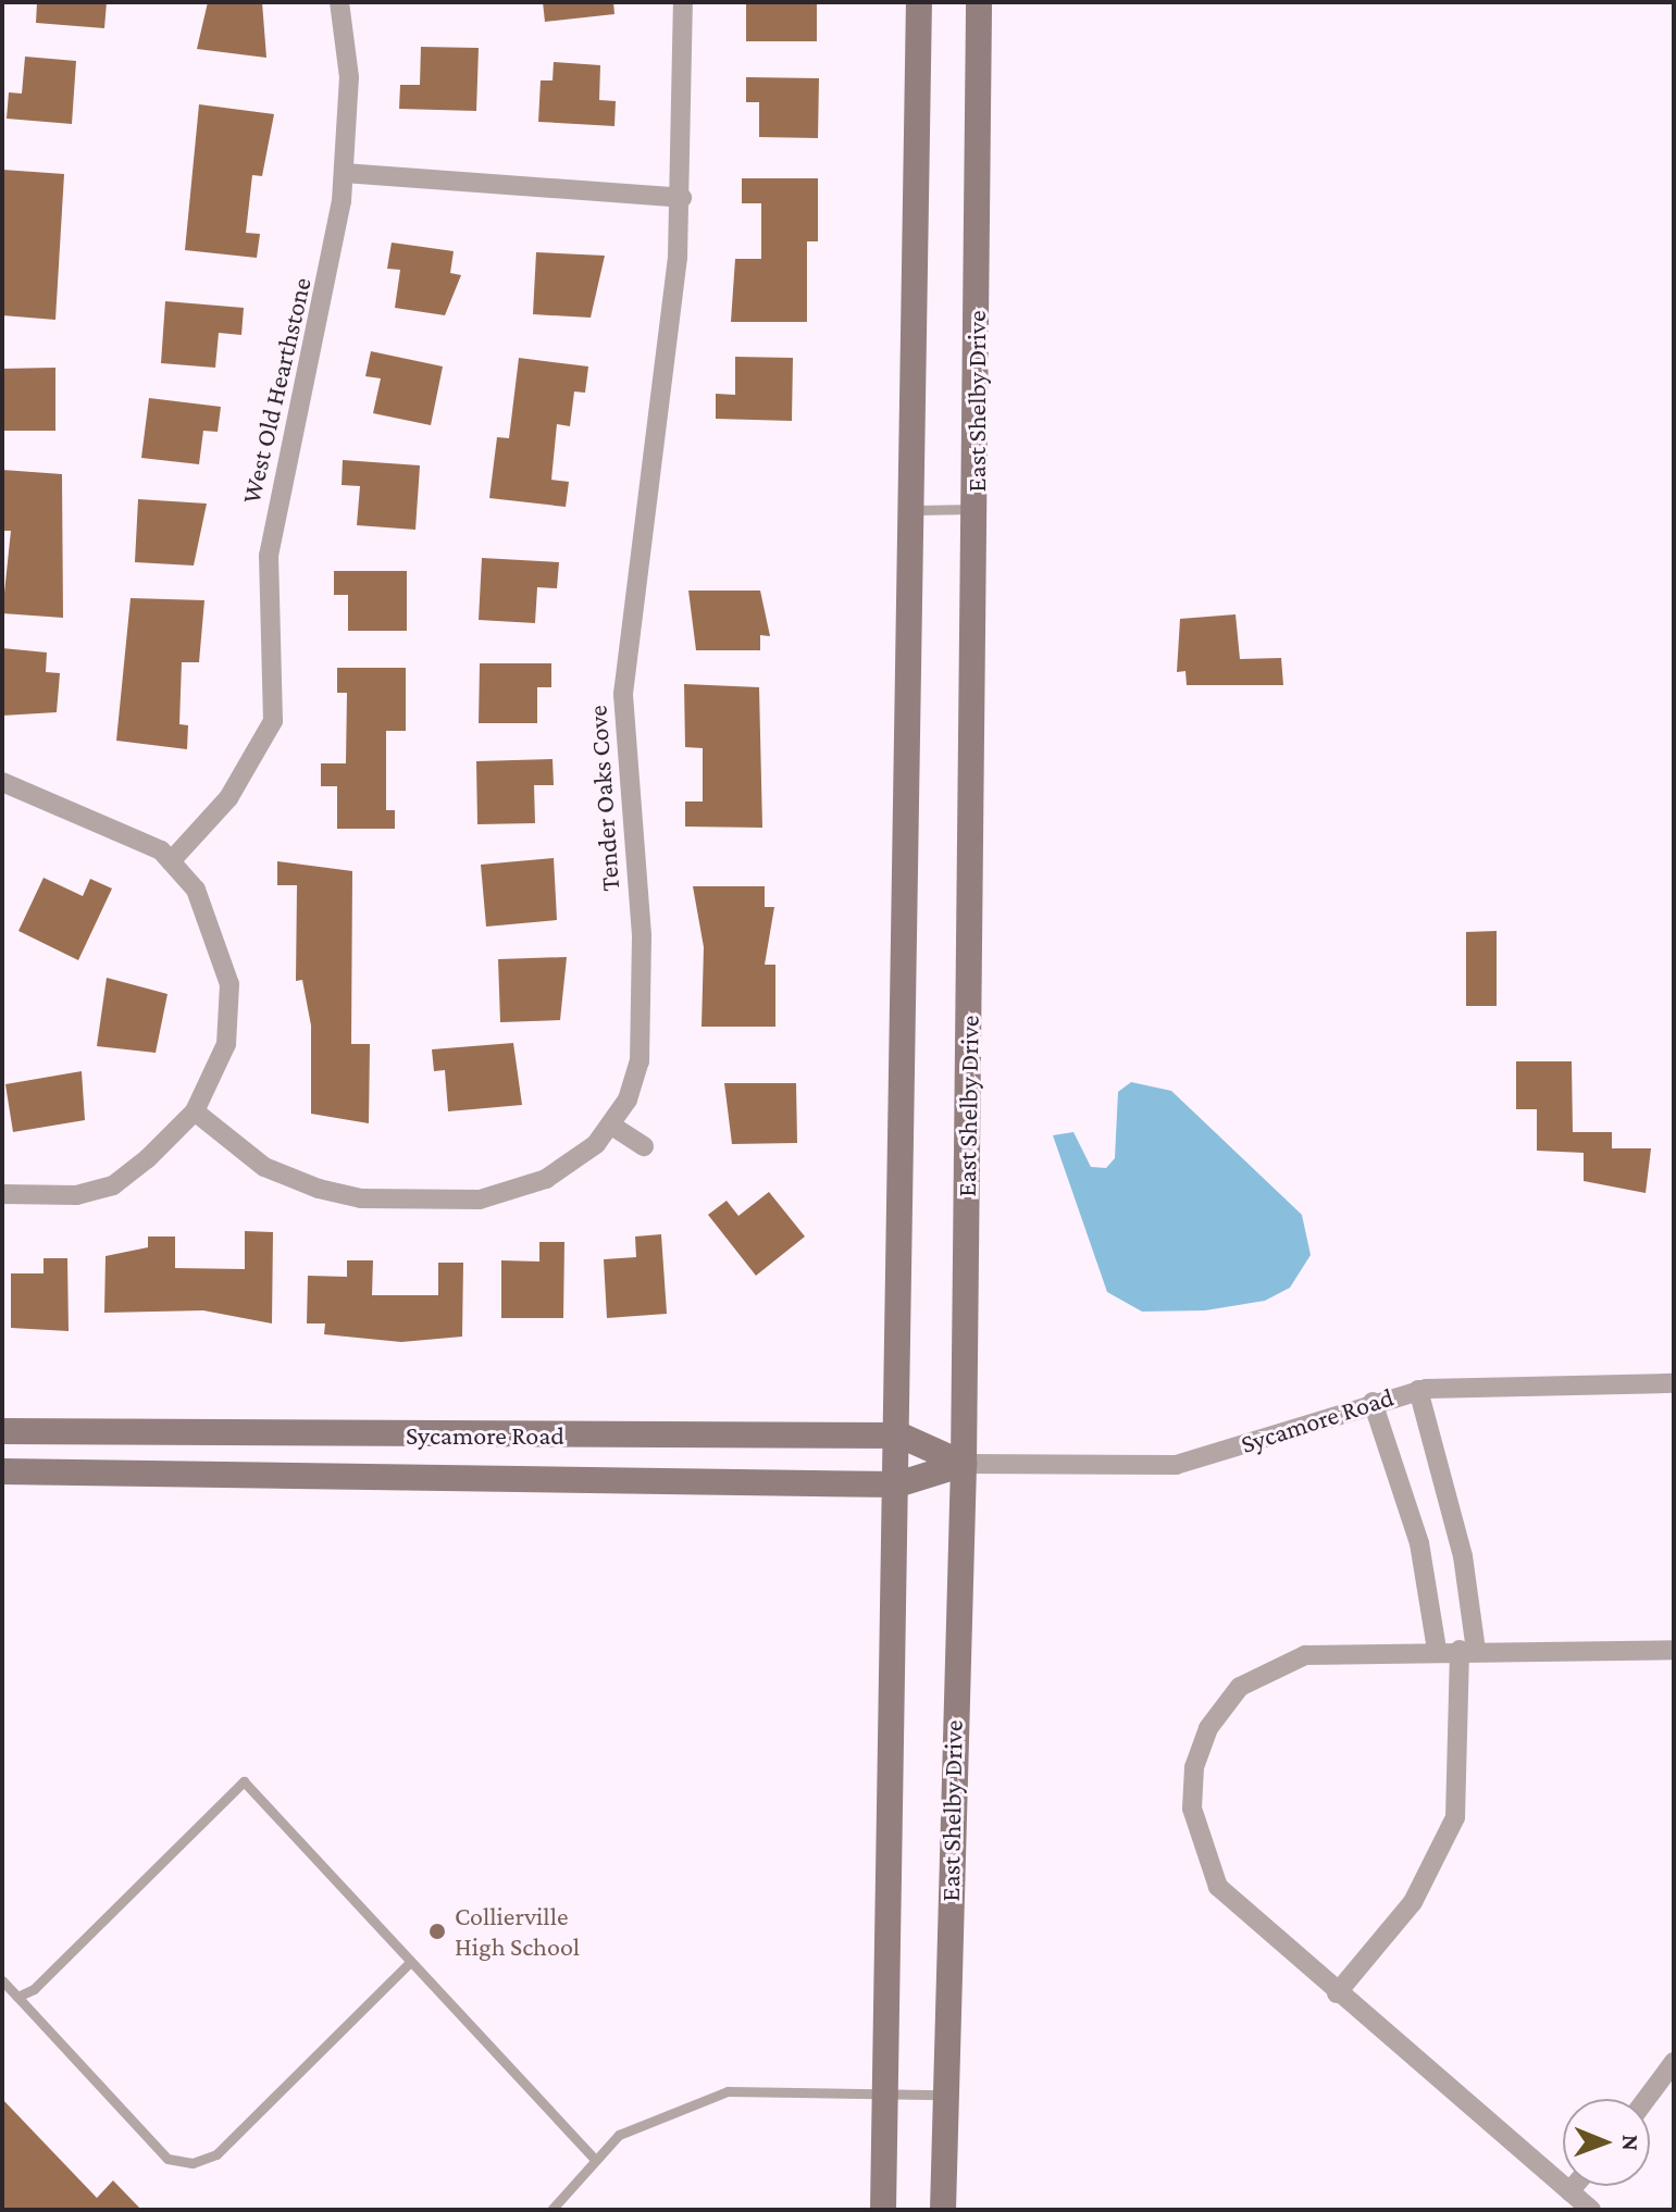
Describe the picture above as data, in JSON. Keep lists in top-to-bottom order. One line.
{"streets":{"main road":["East Shelby Drive","Sycamore Road"],"street":["West Old Hearthstone","Tender Oaks Cove"]},"crossings":[["East Shelby Drive","Sycamore Road"]],"places":["Collierville High School"],"north":"right"}
